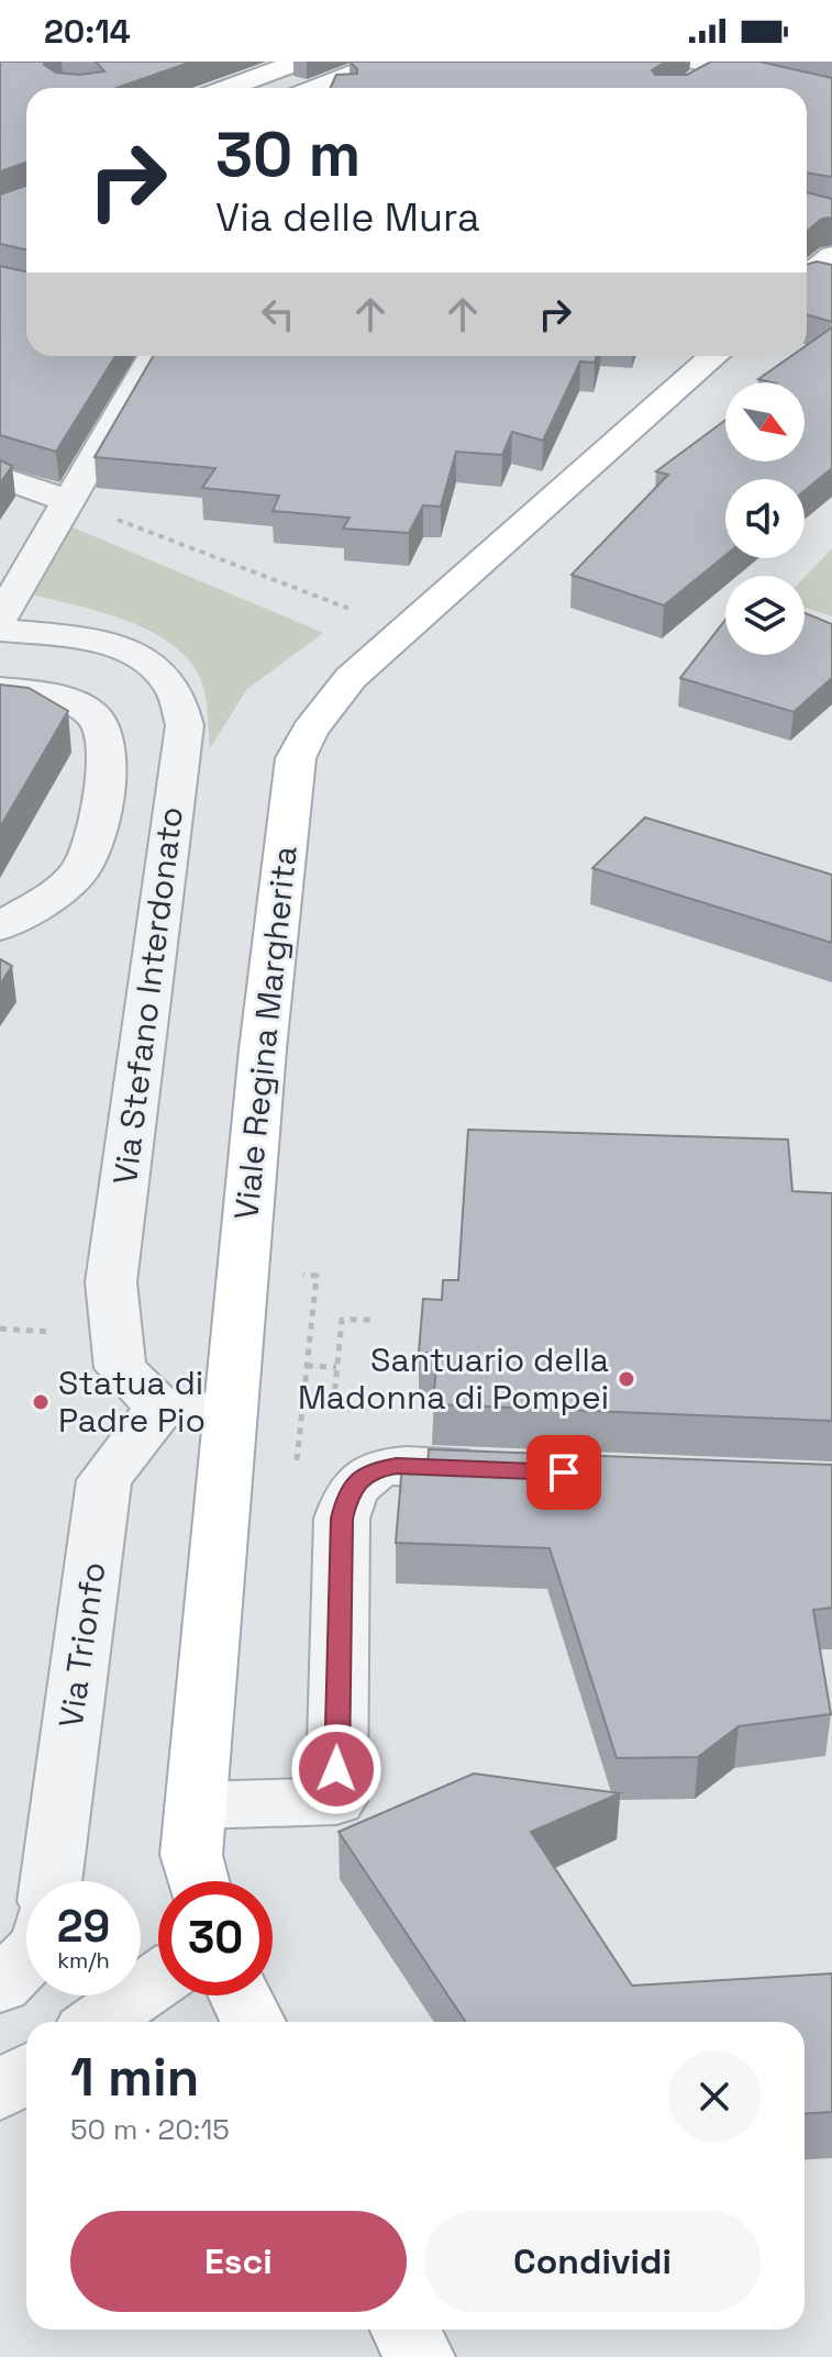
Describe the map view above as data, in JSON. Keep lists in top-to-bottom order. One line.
{"streets":{"main road":["Viale Regina Margherita"],"street":["Via Stefano Interdonato","Via Trionfo"]},"crossings":[["Via Stefano Interdonato","Via Trionfo"]],"places":["Santuario della Madonna di Pompei","Statua di Padre Pio"],"north":"bottom right","page":{"status":"20:14","turn":["30 m","Via delle Mura"],"speed":"29 km/h","limit":"30","heading":["1 min","50 m · 20:15"],"buttons":["Esci","Condividi"]}}
